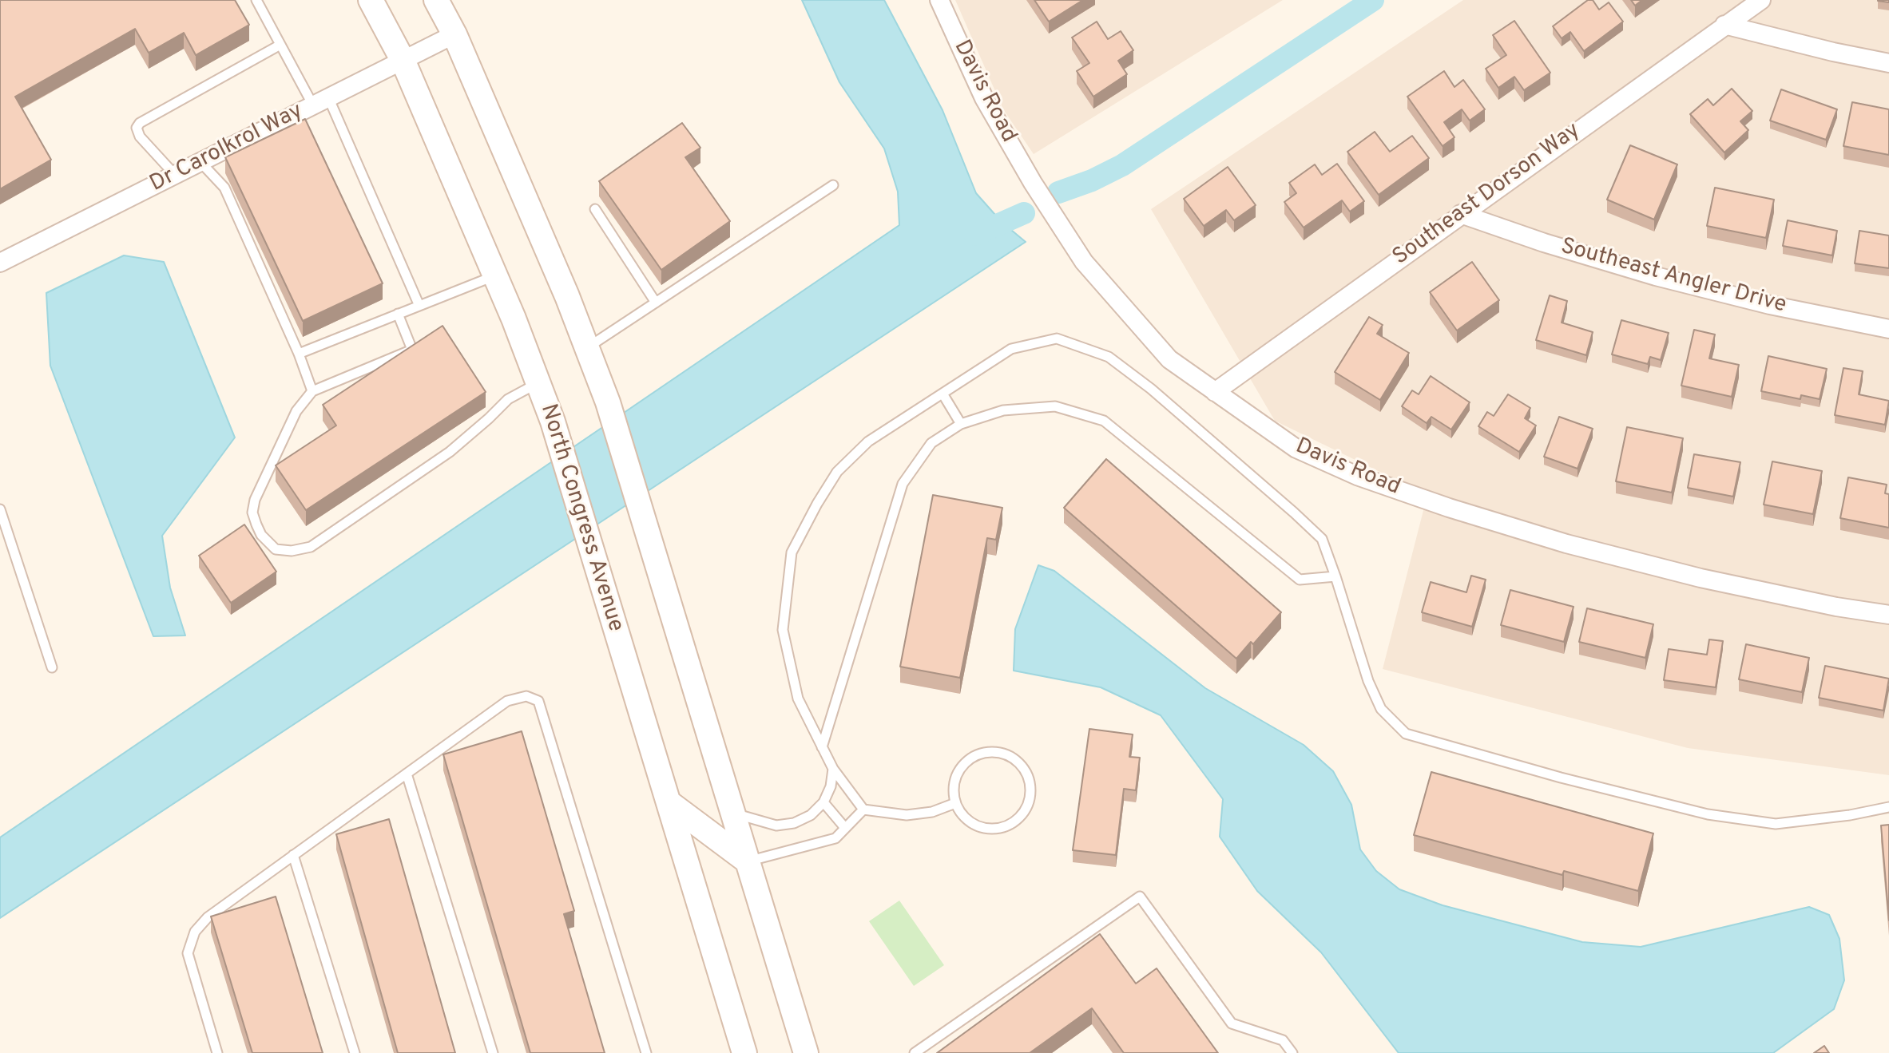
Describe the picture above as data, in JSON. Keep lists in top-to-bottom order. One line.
{"streets":{"main road":["North Congress Avenue"],"street":["Davis Road","Dr Carolkrol Way","Southeast Dorson Way","Southeast Angler Drive"]},"crossings":[["Davis Road","Southeast Dorson Way"],["Dr Carolkrol Way","North Congress Avenue"],["Southeast Dorson Way","Southeast Angler Drive"]]}
